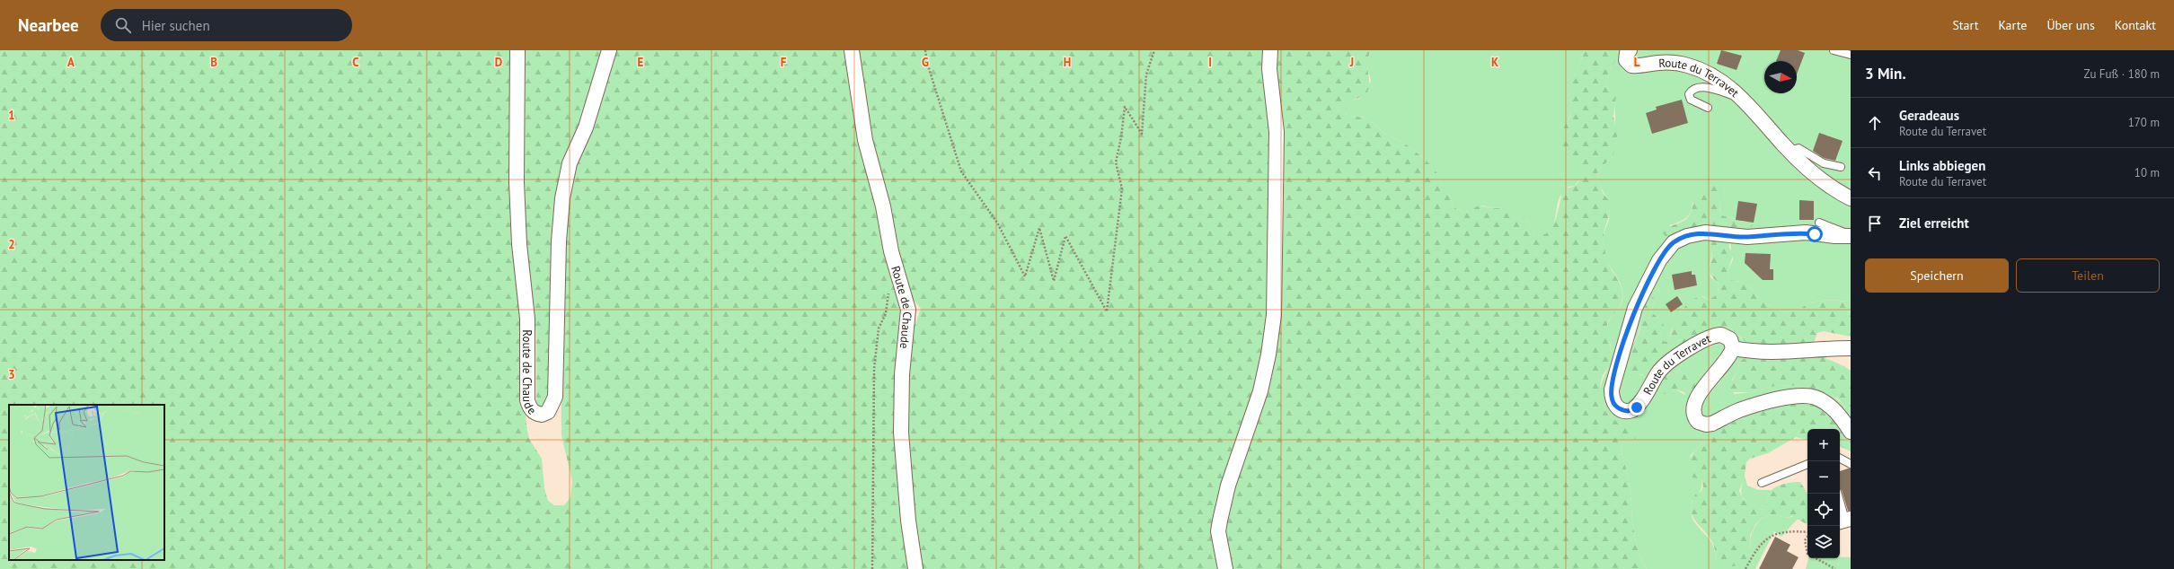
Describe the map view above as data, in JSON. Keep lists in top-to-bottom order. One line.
{"streets":{"street":["Route du Terravet","Route de Chaude"]},"north":"right","page":{"header":"Nearbee","search":"Hier suchen","nav":["Start","Karte","Über uns","Kontakt"],"heading":["3 Min.","Zu Fuß · 180 m"],"list":[["Geradeaus","Route du Terravet","170 m"],["Links abbiegen","Route du Terravet","10 m"],"Ziel erreicht"],"buttons":["Speichern","Teilen"],"map_buttons":["+","−"]},"grid":{"columns":["A","B","C","D","E","F","G","H","I","J","K","L"],"rows":["1","2","3"]}}
